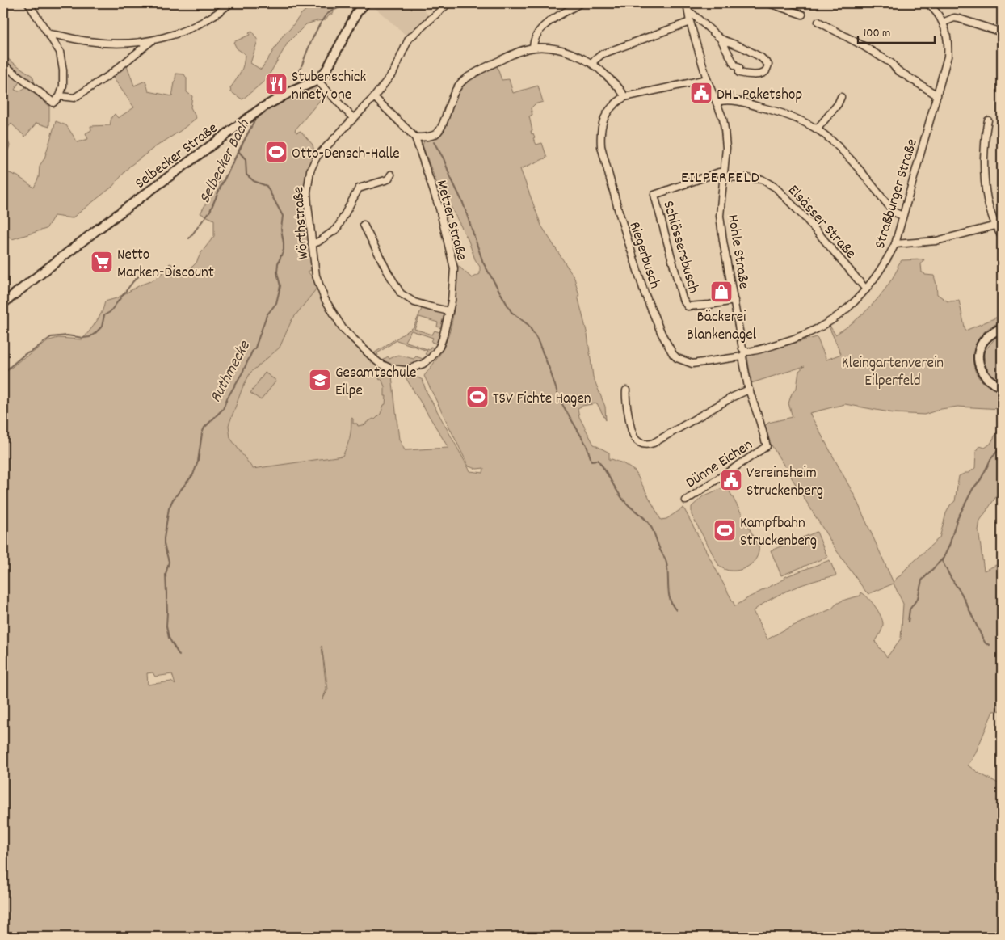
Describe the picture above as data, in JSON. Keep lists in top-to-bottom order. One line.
{"streets":{"main road":["Selbecker Straße"],"street":["Straßburger Straße","Metzer Straße","Elsässer Straße","Wörthstraße","Schlössersbusch","Hohle Straße","Riegerbusch","Dünne Eichen"]},"crossings":[["Straßburger Straße","Elsässer Straße"],["Straßburger Straße","Hohle Straße"],["Straßburger Straße","Riegerbusch"],["Metzer Straße","Wörthstraße"],["Elsässer Straße","Schlössersbusch"],["Elsässer Straße","Hohle Straße"],["Schlössersbusch","Hohle Straße"],["Hohle Straße","Riegerbusch"],["Hohle Straße","Dünne Eichen"]],"districts":["EILPERFELD"],"water":["Selbecker Bach","Ruthmecke"],"parks":["Kleingartenverein Eilperfeld"],"places":{"restaurant":["Stubenschick ninety one"],"public building":["DHL Paketshop","Vereinsheim Struckenberg"],"sports":["Otto-Densch-Halle","TSV Fichte Hagen","Kampfbahn Struckenberg"],"supermarket":["Netto Marken-Discount"],"shop":["Bäckerei Blankenagel"],"school or university":["Gesamtschule Eilpe"]},"scale_bar":"100 m"}
